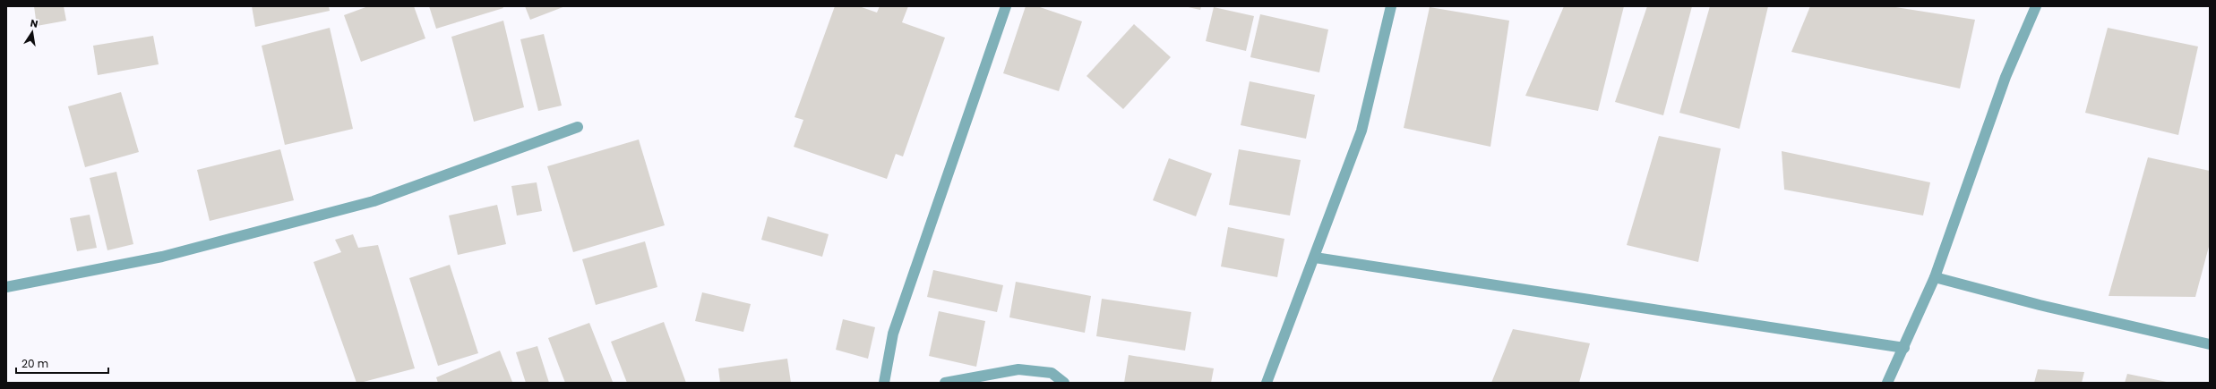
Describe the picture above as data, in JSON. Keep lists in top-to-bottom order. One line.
{"scale_bar":"20 m","north":"top"}
